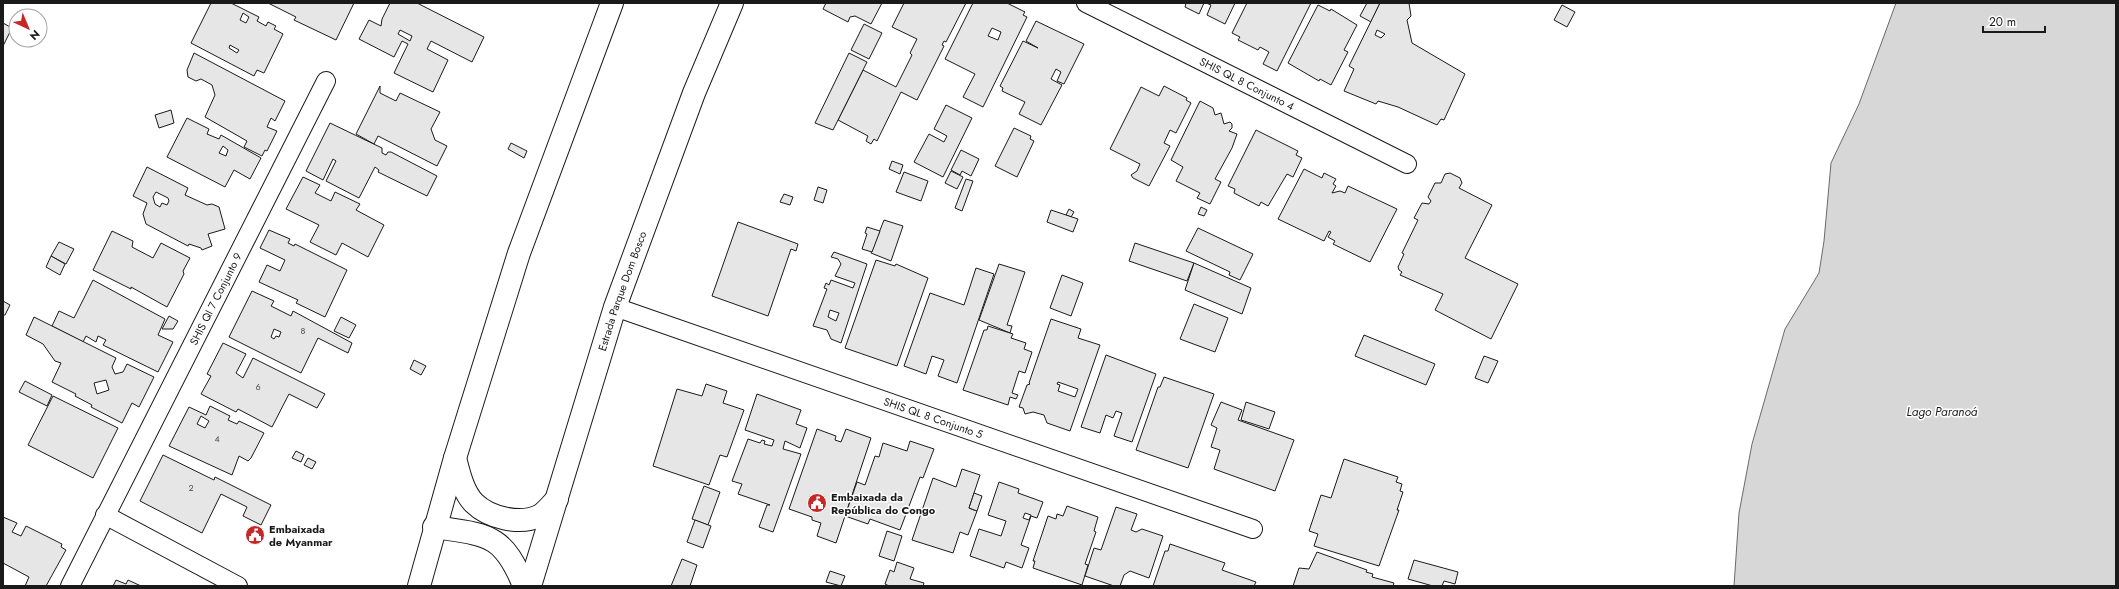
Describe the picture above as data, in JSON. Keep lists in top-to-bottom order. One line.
{"streets":{"main road":["Estrada Parque Dom Bosco"],"street":["SHIS QL 8 Conjunto 4","SHIS QI 7 Conjunto 9","SHIS QL 8 Conjunto 5"]},"crossings":[["Estrada Parque Dom Bosco","SHIS QL 8 Conjunto 5"]],"water":["Lago Paranoá"],"places":{"public building":["Embaixada da República do Congo","Embaixada de Myanmar"]},"house_numbers":["8","6","4","2"],"scale_bar":"20 m","north":"bottom right"}
